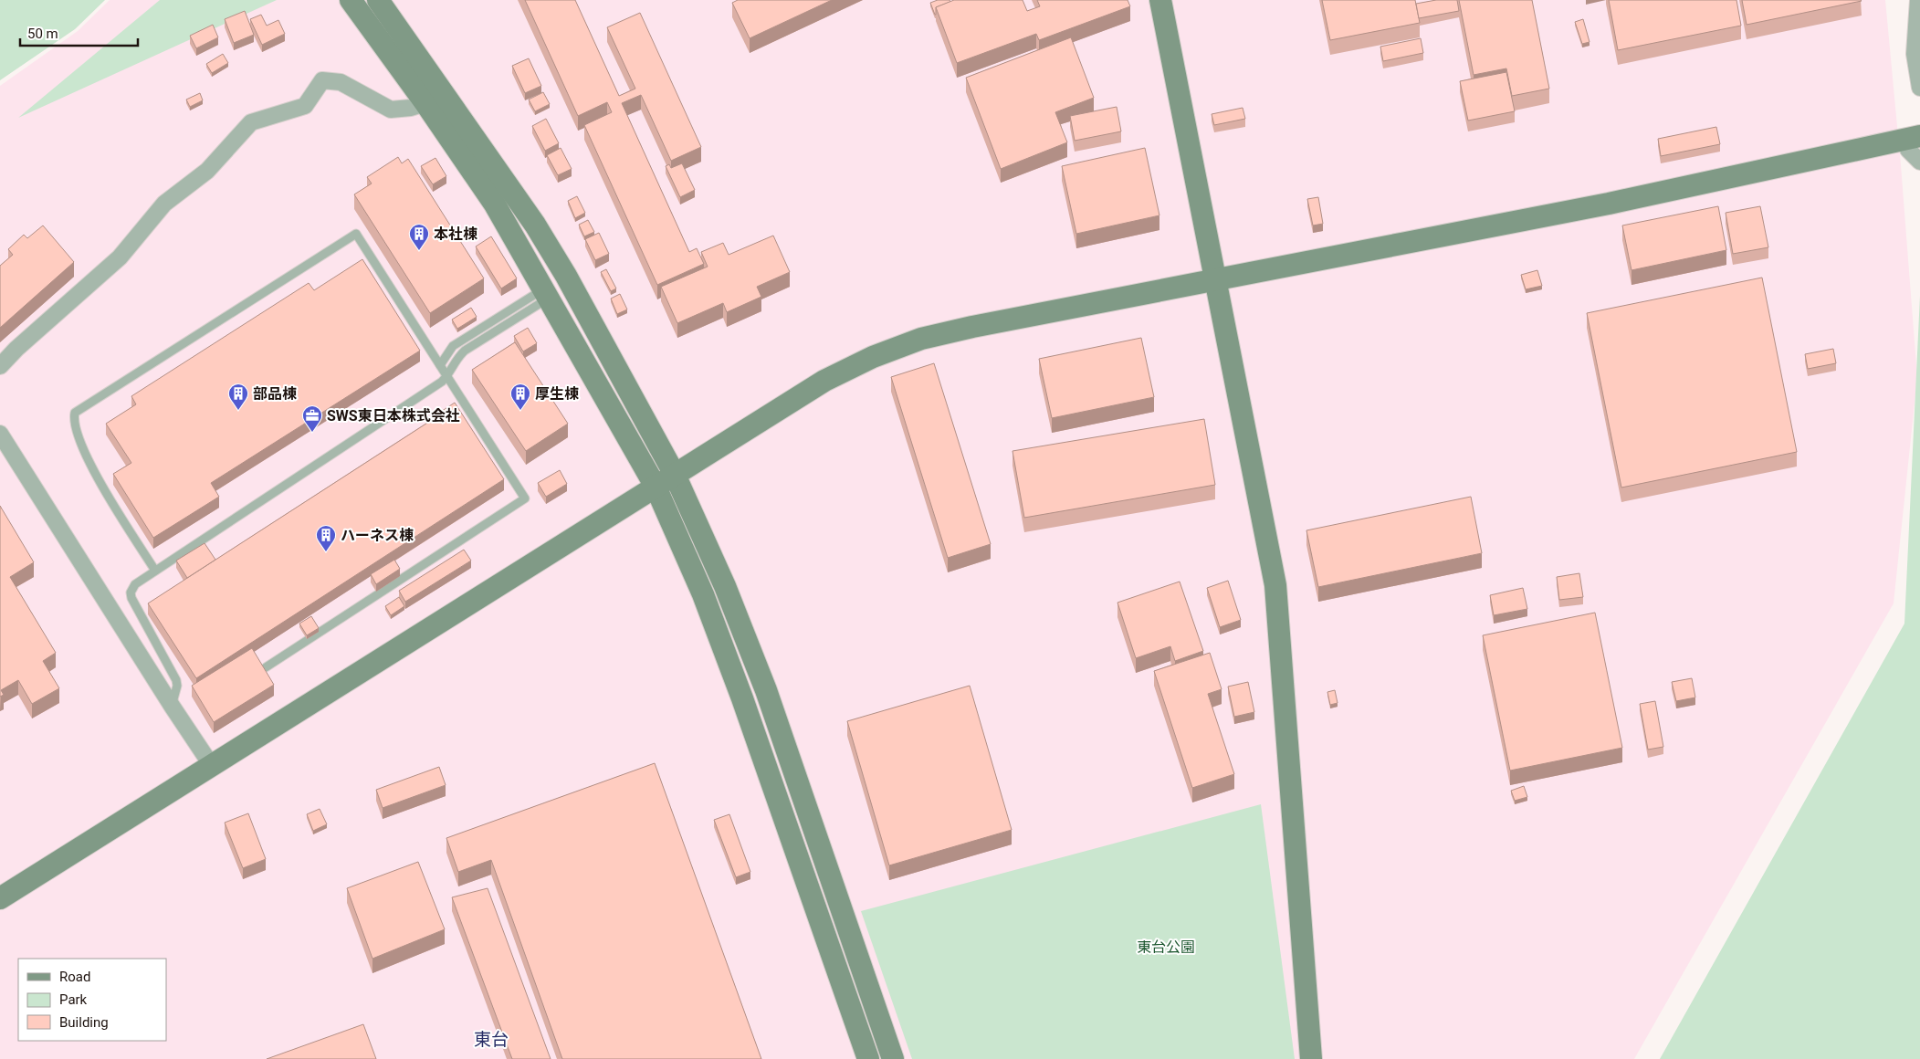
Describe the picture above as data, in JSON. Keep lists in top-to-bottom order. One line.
{"districts":["東台"],"parks":["東台公園"],"places":{"building":["本社棟","部品棟","厚生棟","ハーネス棟"],"office":["SWS東日本株式会社"]},"legend":["Road","Park","Building"],"scale_bar":"50 m"}
